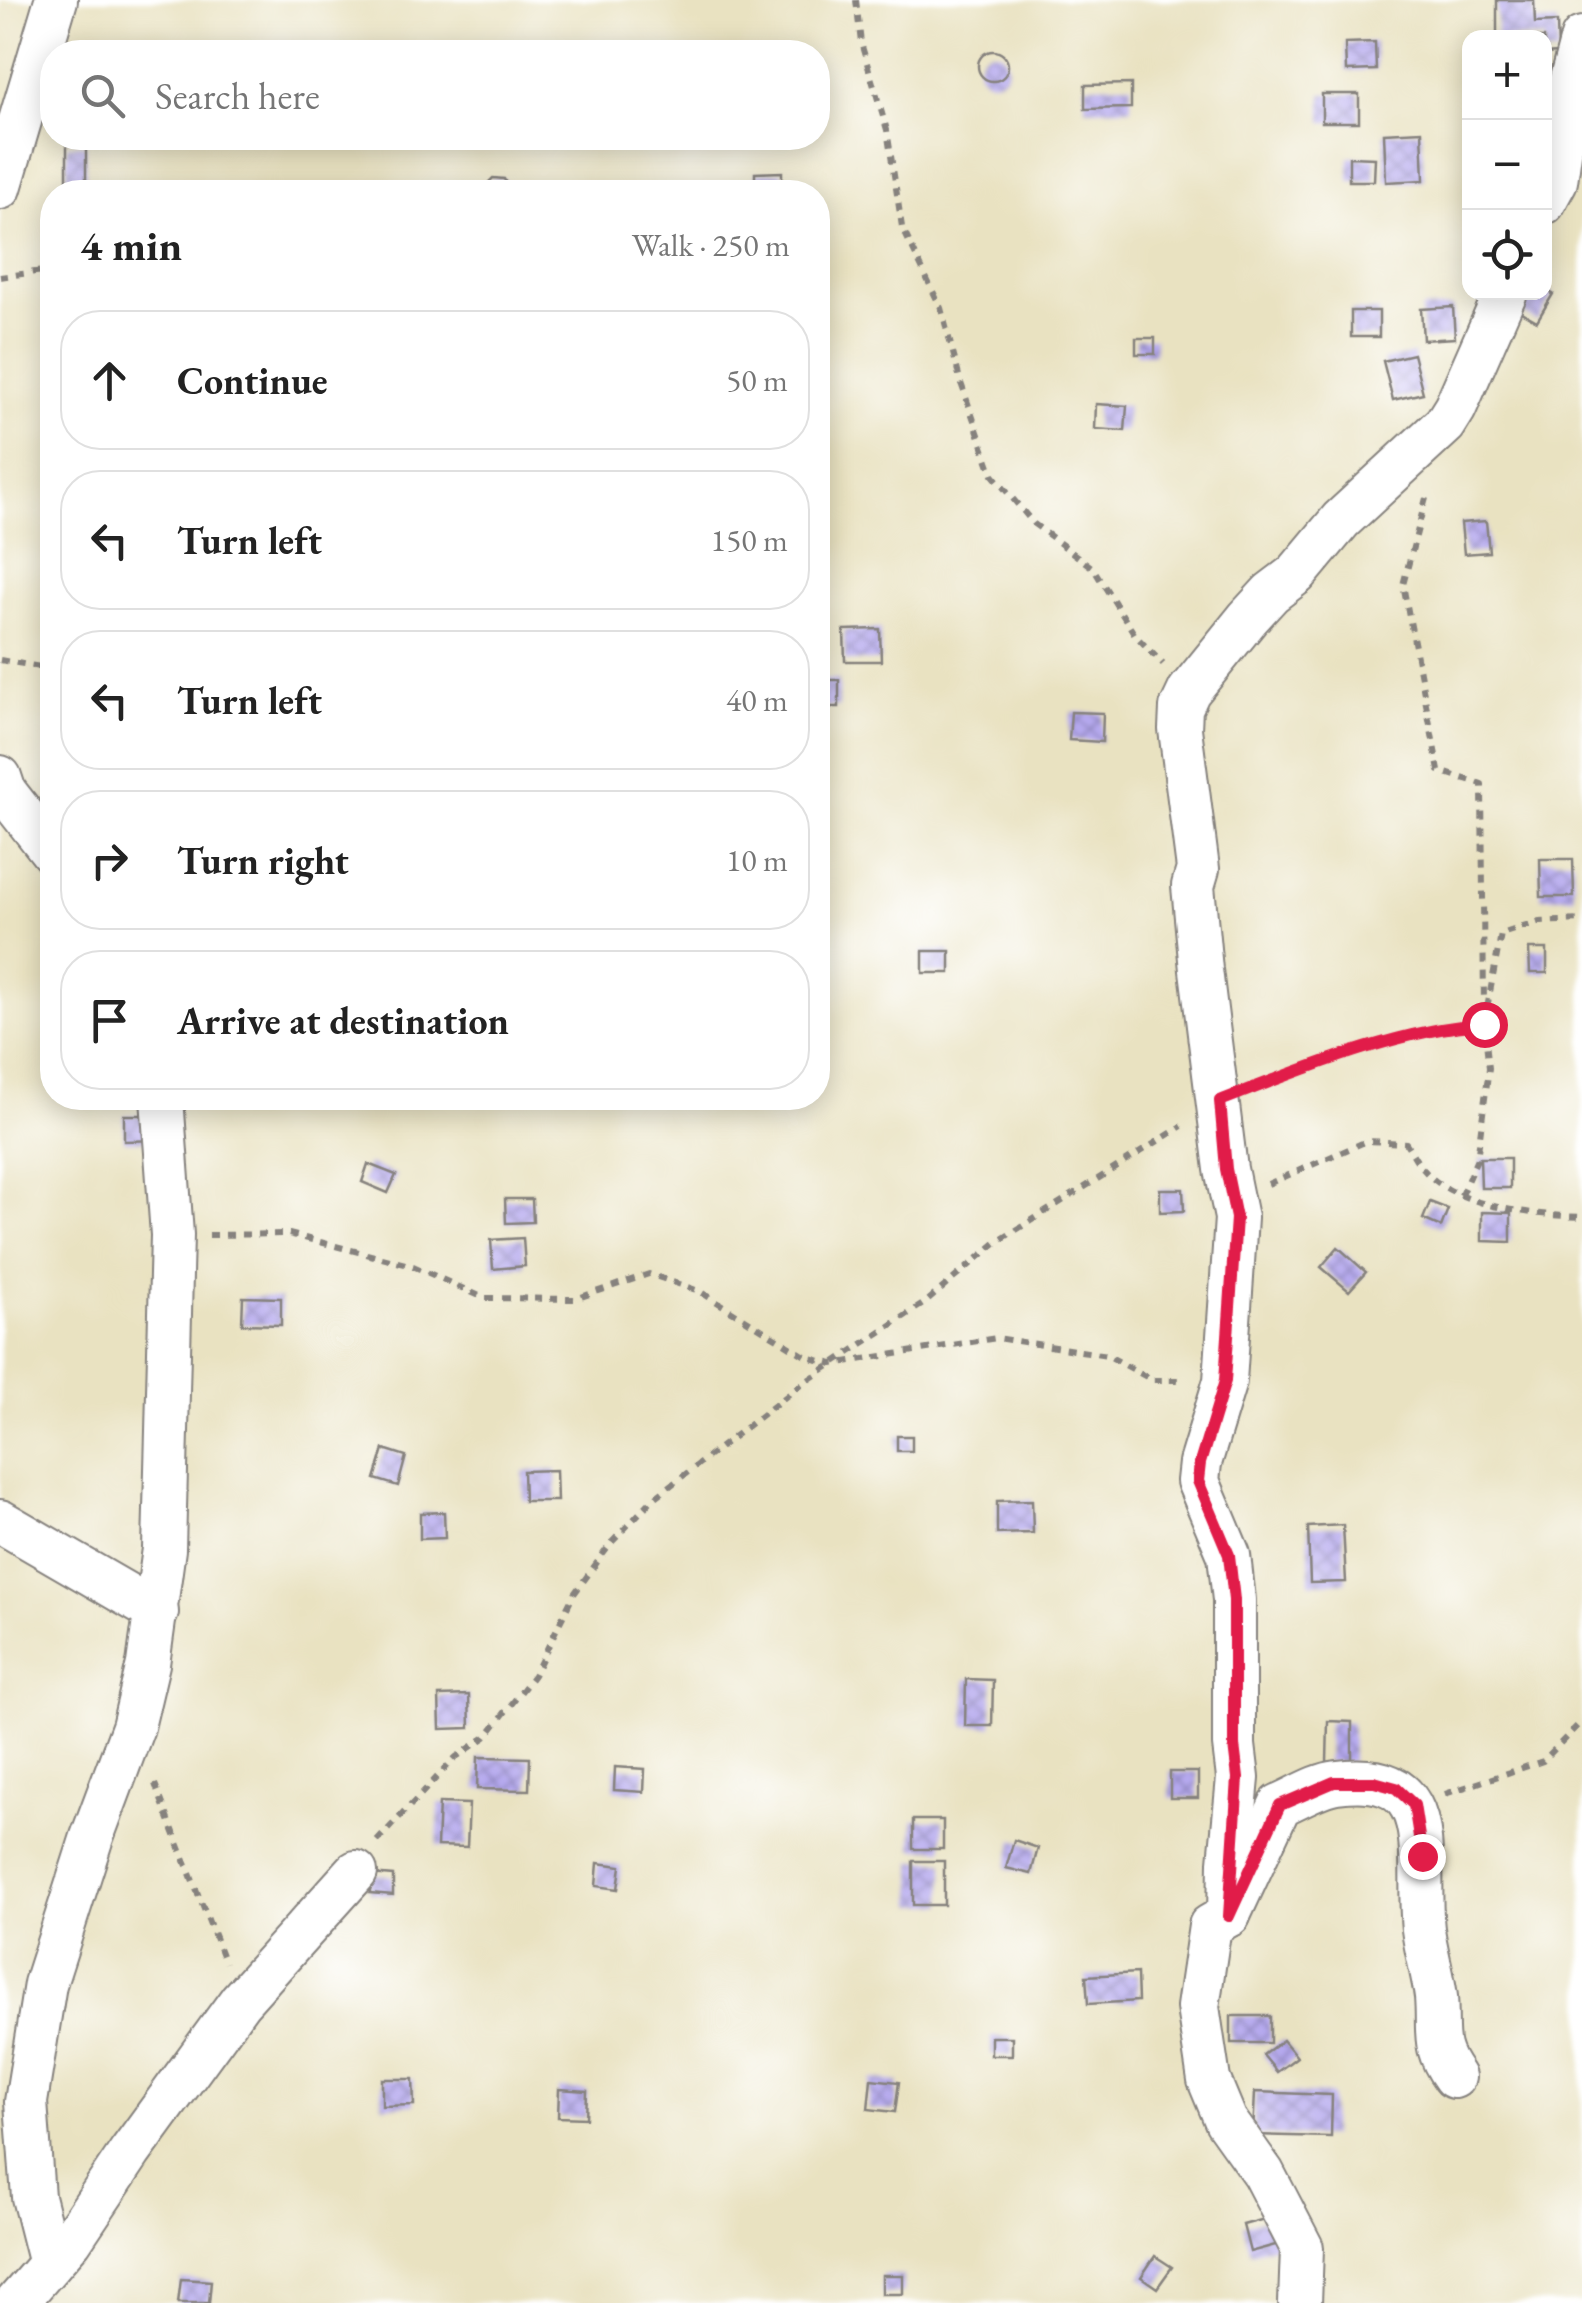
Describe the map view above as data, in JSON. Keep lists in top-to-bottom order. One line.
{"page":{"map_buttons":["+","−"],"search":"Search here","heading":["4 min","Walk · 250 m"],"list":[["Continue","50 m"],["Turn left","150 m"],["Turn left","40 m"],["Turn right","10 m"],"Arrive at destination"]}}
